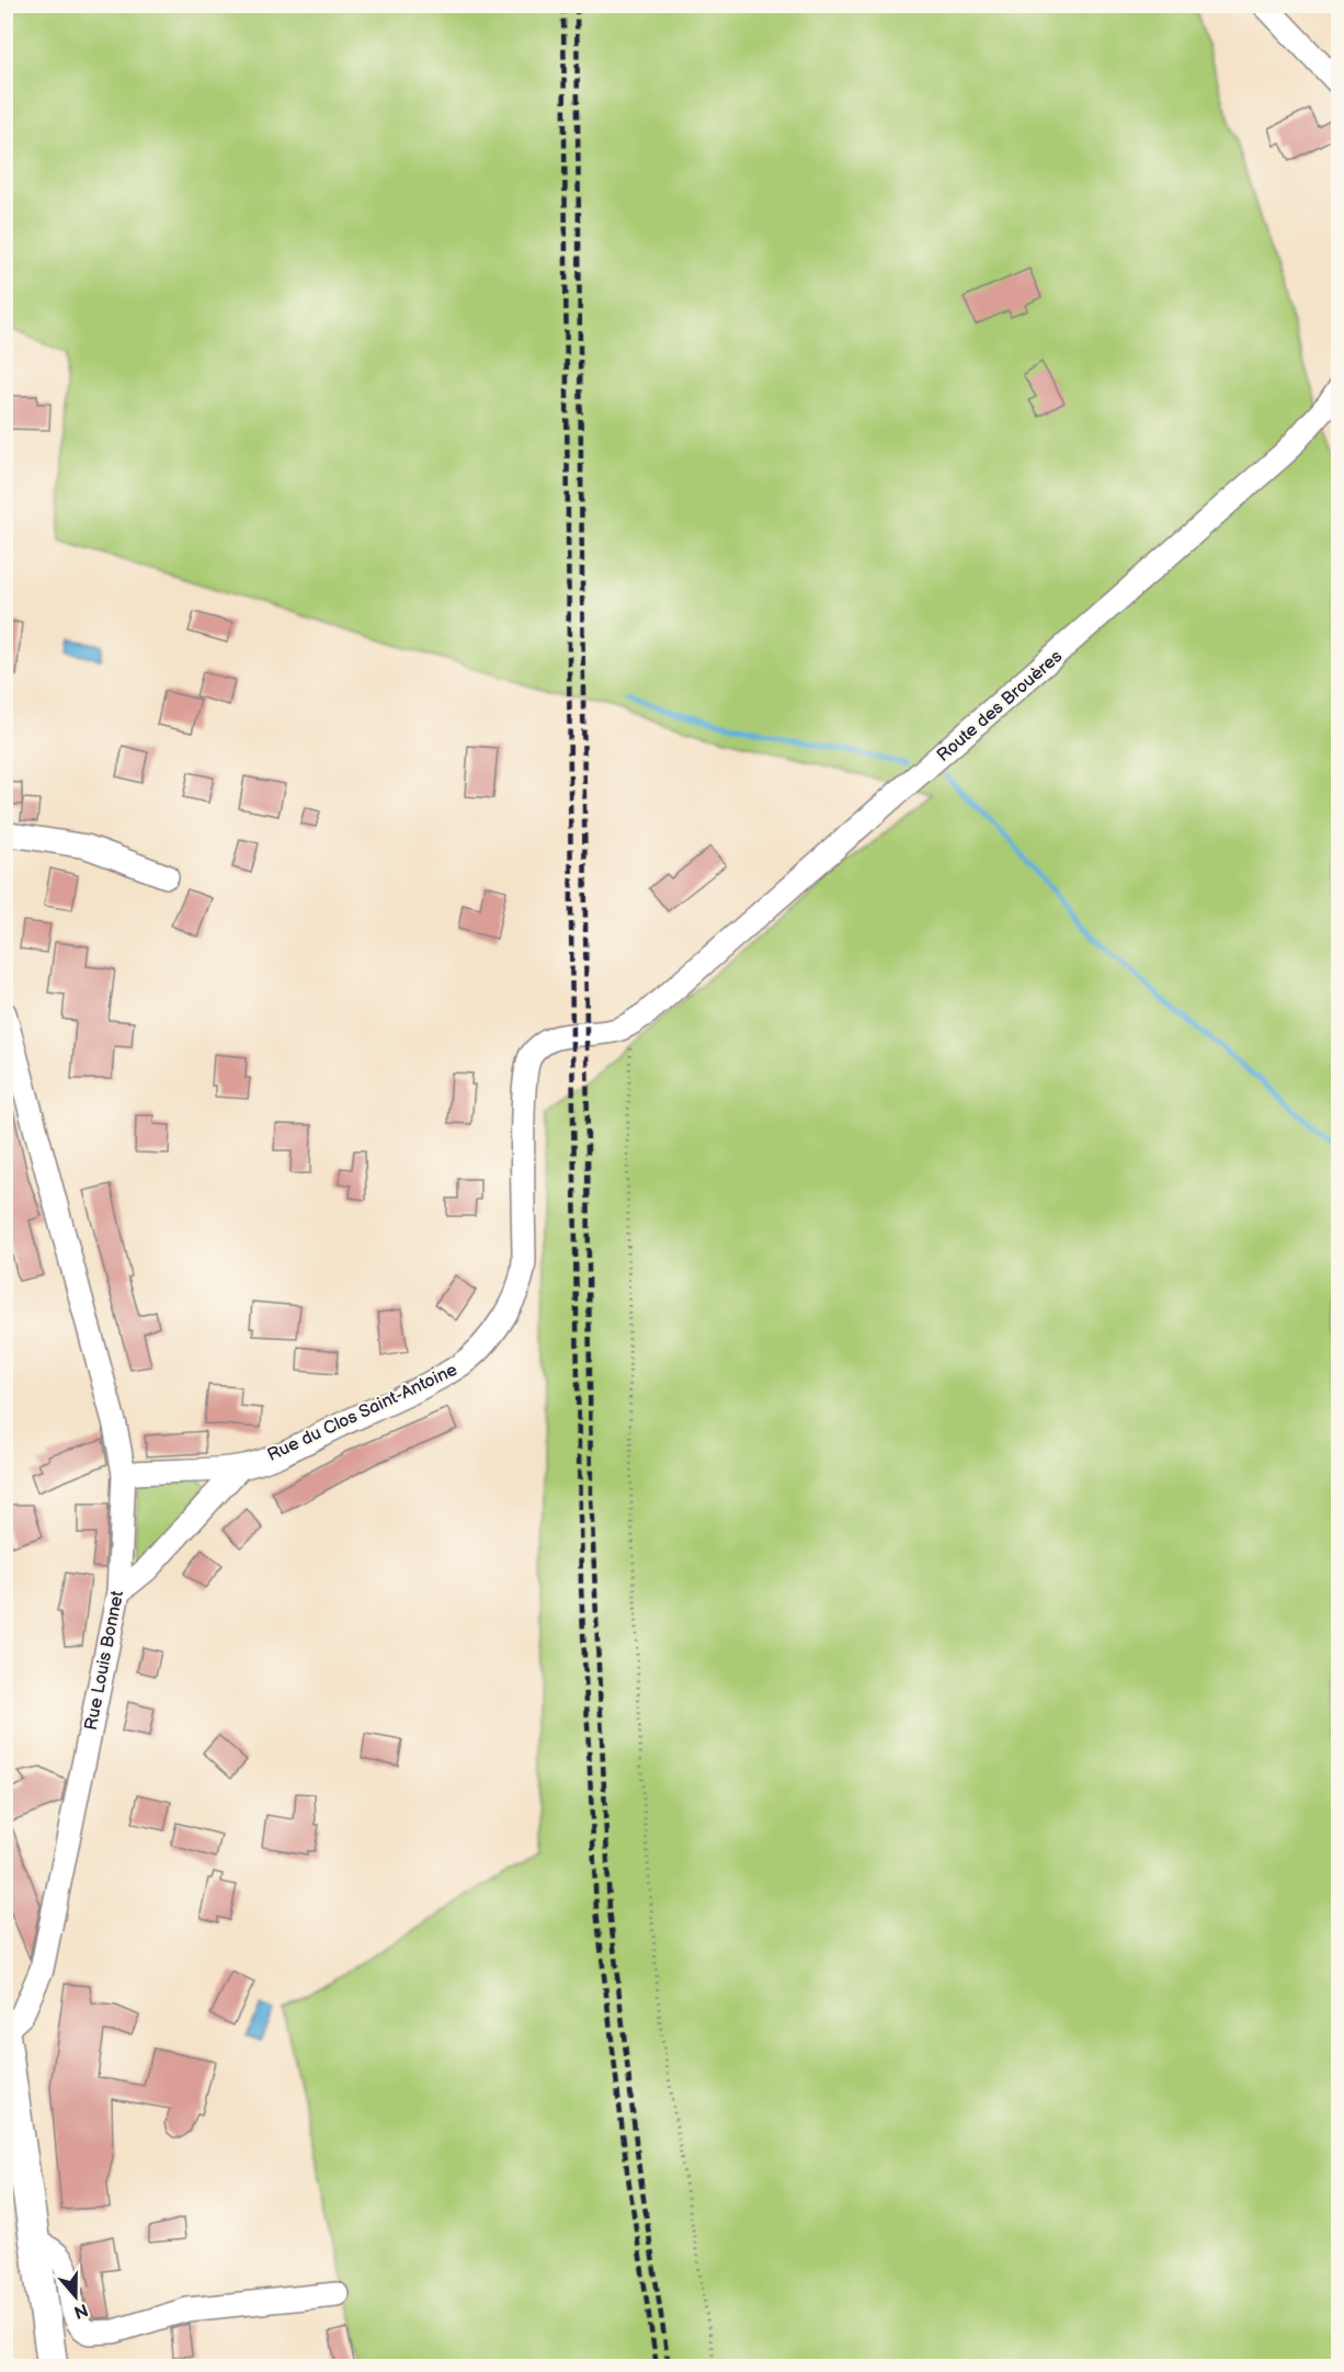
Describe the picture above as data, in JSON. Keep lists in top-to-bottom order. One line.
{"streets":{"street":["Route des Brouères","Rue du Clos Saint-Antoine","Rue Louis Bonnet"]},"crossings":[["Route des Brouères","Rue du Clos Saint-Antoine"],["Rue du Clos Saint-Antoine","Rue Louis Bonnet"]],"north":"bottom"}
